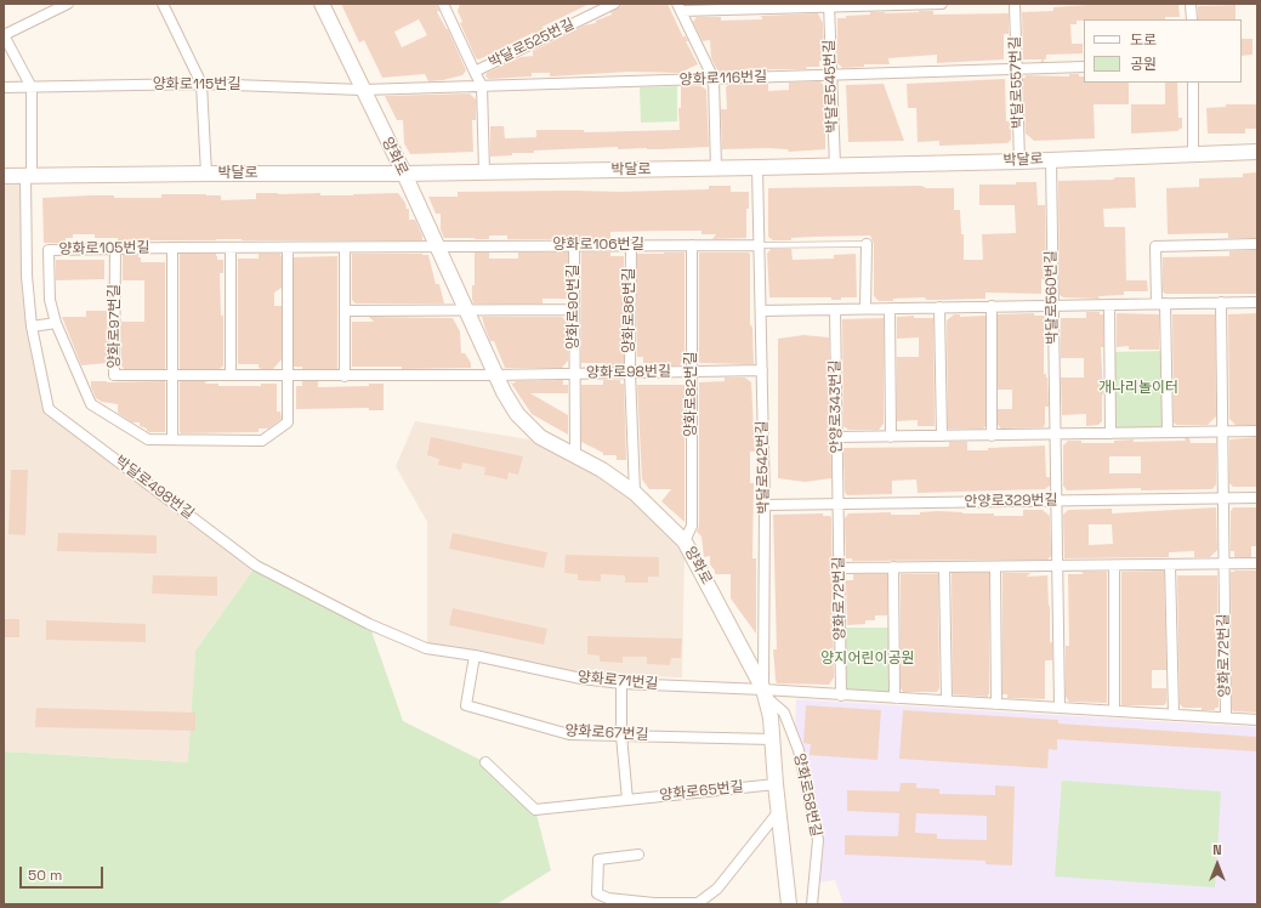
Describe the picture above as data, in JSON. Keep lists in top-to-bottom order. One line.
{"streets":{"street":["박달로525번길","양화로116번길","박달로557번길","양화로115번길","박달로545번길","양화로","박달로","양화로106번길","양화로105번길","박달로560번길","양화로90번길","양화로86번길","양화로97번길","양화로98번길","양화로82번길","안양로343번길","박달로542번길","박달로498번길","안양로329번길","양화로72번길","양화로71번길","양화로67번길","양화로65번길","양화로58번길"]},"crossings":[["박달로525번길","양화로116번길"],["박달로525번길","박달로"],["양화로116번길","박달로557번길"],["양화로116번길","양화로115번길"],["양화로116번길","박달로545번길"],["양화로116번길","양화로"],["박달로557번길","박달로"],["양화로115번길","양화로"],["양화로115번길","박달로498번길"],["박달로545번길","박달로"],["양화로","박달로"],["양화로","양화로106번길"],["양화로","양화로105번길"],["양화로","양화로90번길"],["양화로","양화로86번길"],["양화로","양화로97번길"],["양화로","양화로98번길"],["양화로","양화로82번길"],["양화로","박달로542번길"],["양화로","양화로72번길"],["양화로","양화로71번길"],["양화로","양화로67번길"],["양화로","양화로65번길"],["양화로","양화로58번길"],["박달로","박달로560번길"],["박달로","박달로542번길"],["박달로","박달로498번길"],["양화로106번길","양화로105번길"],["양화로106번길","양화로90번길"],["양화로106번길","양화로86번길"],["양화로106번길","양화로82번길"],["양화로106번길","박달로542번길"],["양화로105번길","양화로97번길"],["박달로560번길","안양로329번길"],["박달로560번길","양화로72번길"],["양화로90번길","양화로98번길"],["양화로86번길","양화로98번길"],["양화로97번길","양화로98번길"],["양화로98번길","양화로82번길"],["양화로98번길","박달로542번길"],["안양로343번길","안양로329번길"],["안양로343번길","양화로72번길"],["박달로542번길","안양로329번길"],["박달로542번길","양화로72번길"],["박달로542번길","양화로71번길"],["박달로542번길","양화로58번길"],["박달로498번길","양화로71번길"],["박달로498번길","양화로67번길"],["안양로329번길","양화로72번길"],["양화로72번길","양화로71번길"],["양화로72번길","양화로58번길"],["양화로71번길","양화로67번길"],["양화로71번길","양화로58번길"]],"parks":["개나리놀이터","양지어린이공원"],"legend":["도로","공원"],"scale_bar":"50 m","north":"top"}
